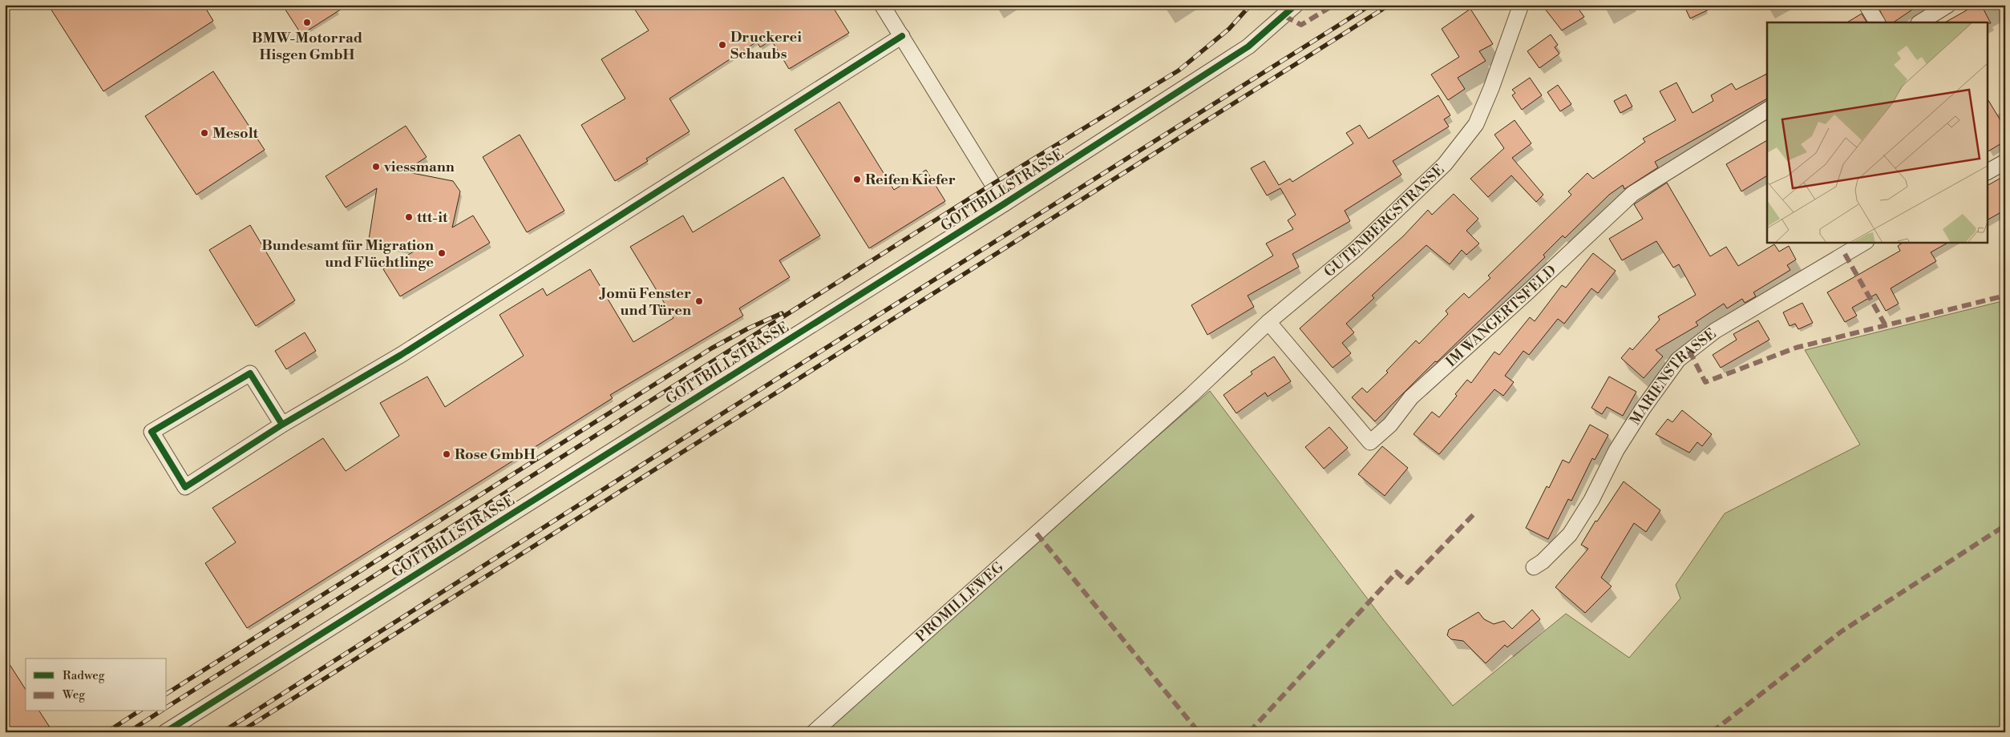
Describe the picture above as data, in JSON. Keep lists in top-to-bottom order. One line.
{"streets":{"street":["GOTTBILLSTRASSE","GUTENBERGSTRASSE","IM WANGERTSFELD","MARIENSTRASSE","PROMILLEWEG"]},"crossings":[["GUTENBERGSTRASSE","IM WANGERTSFELD"],["GUTENBERGSTRASSE","PROMILLEWEG"]],"places":["BMW-Motorrad Hisgen GmbH","Druckerei Schaubs","Mesolt","viessmann","Reifen Kiefer","ttt-it","Bundesamt für Migration und Flüchtlinge","Jomü Fenster und Türen","Rose GmbH"],"legend":["Radweg","Weg"]}
